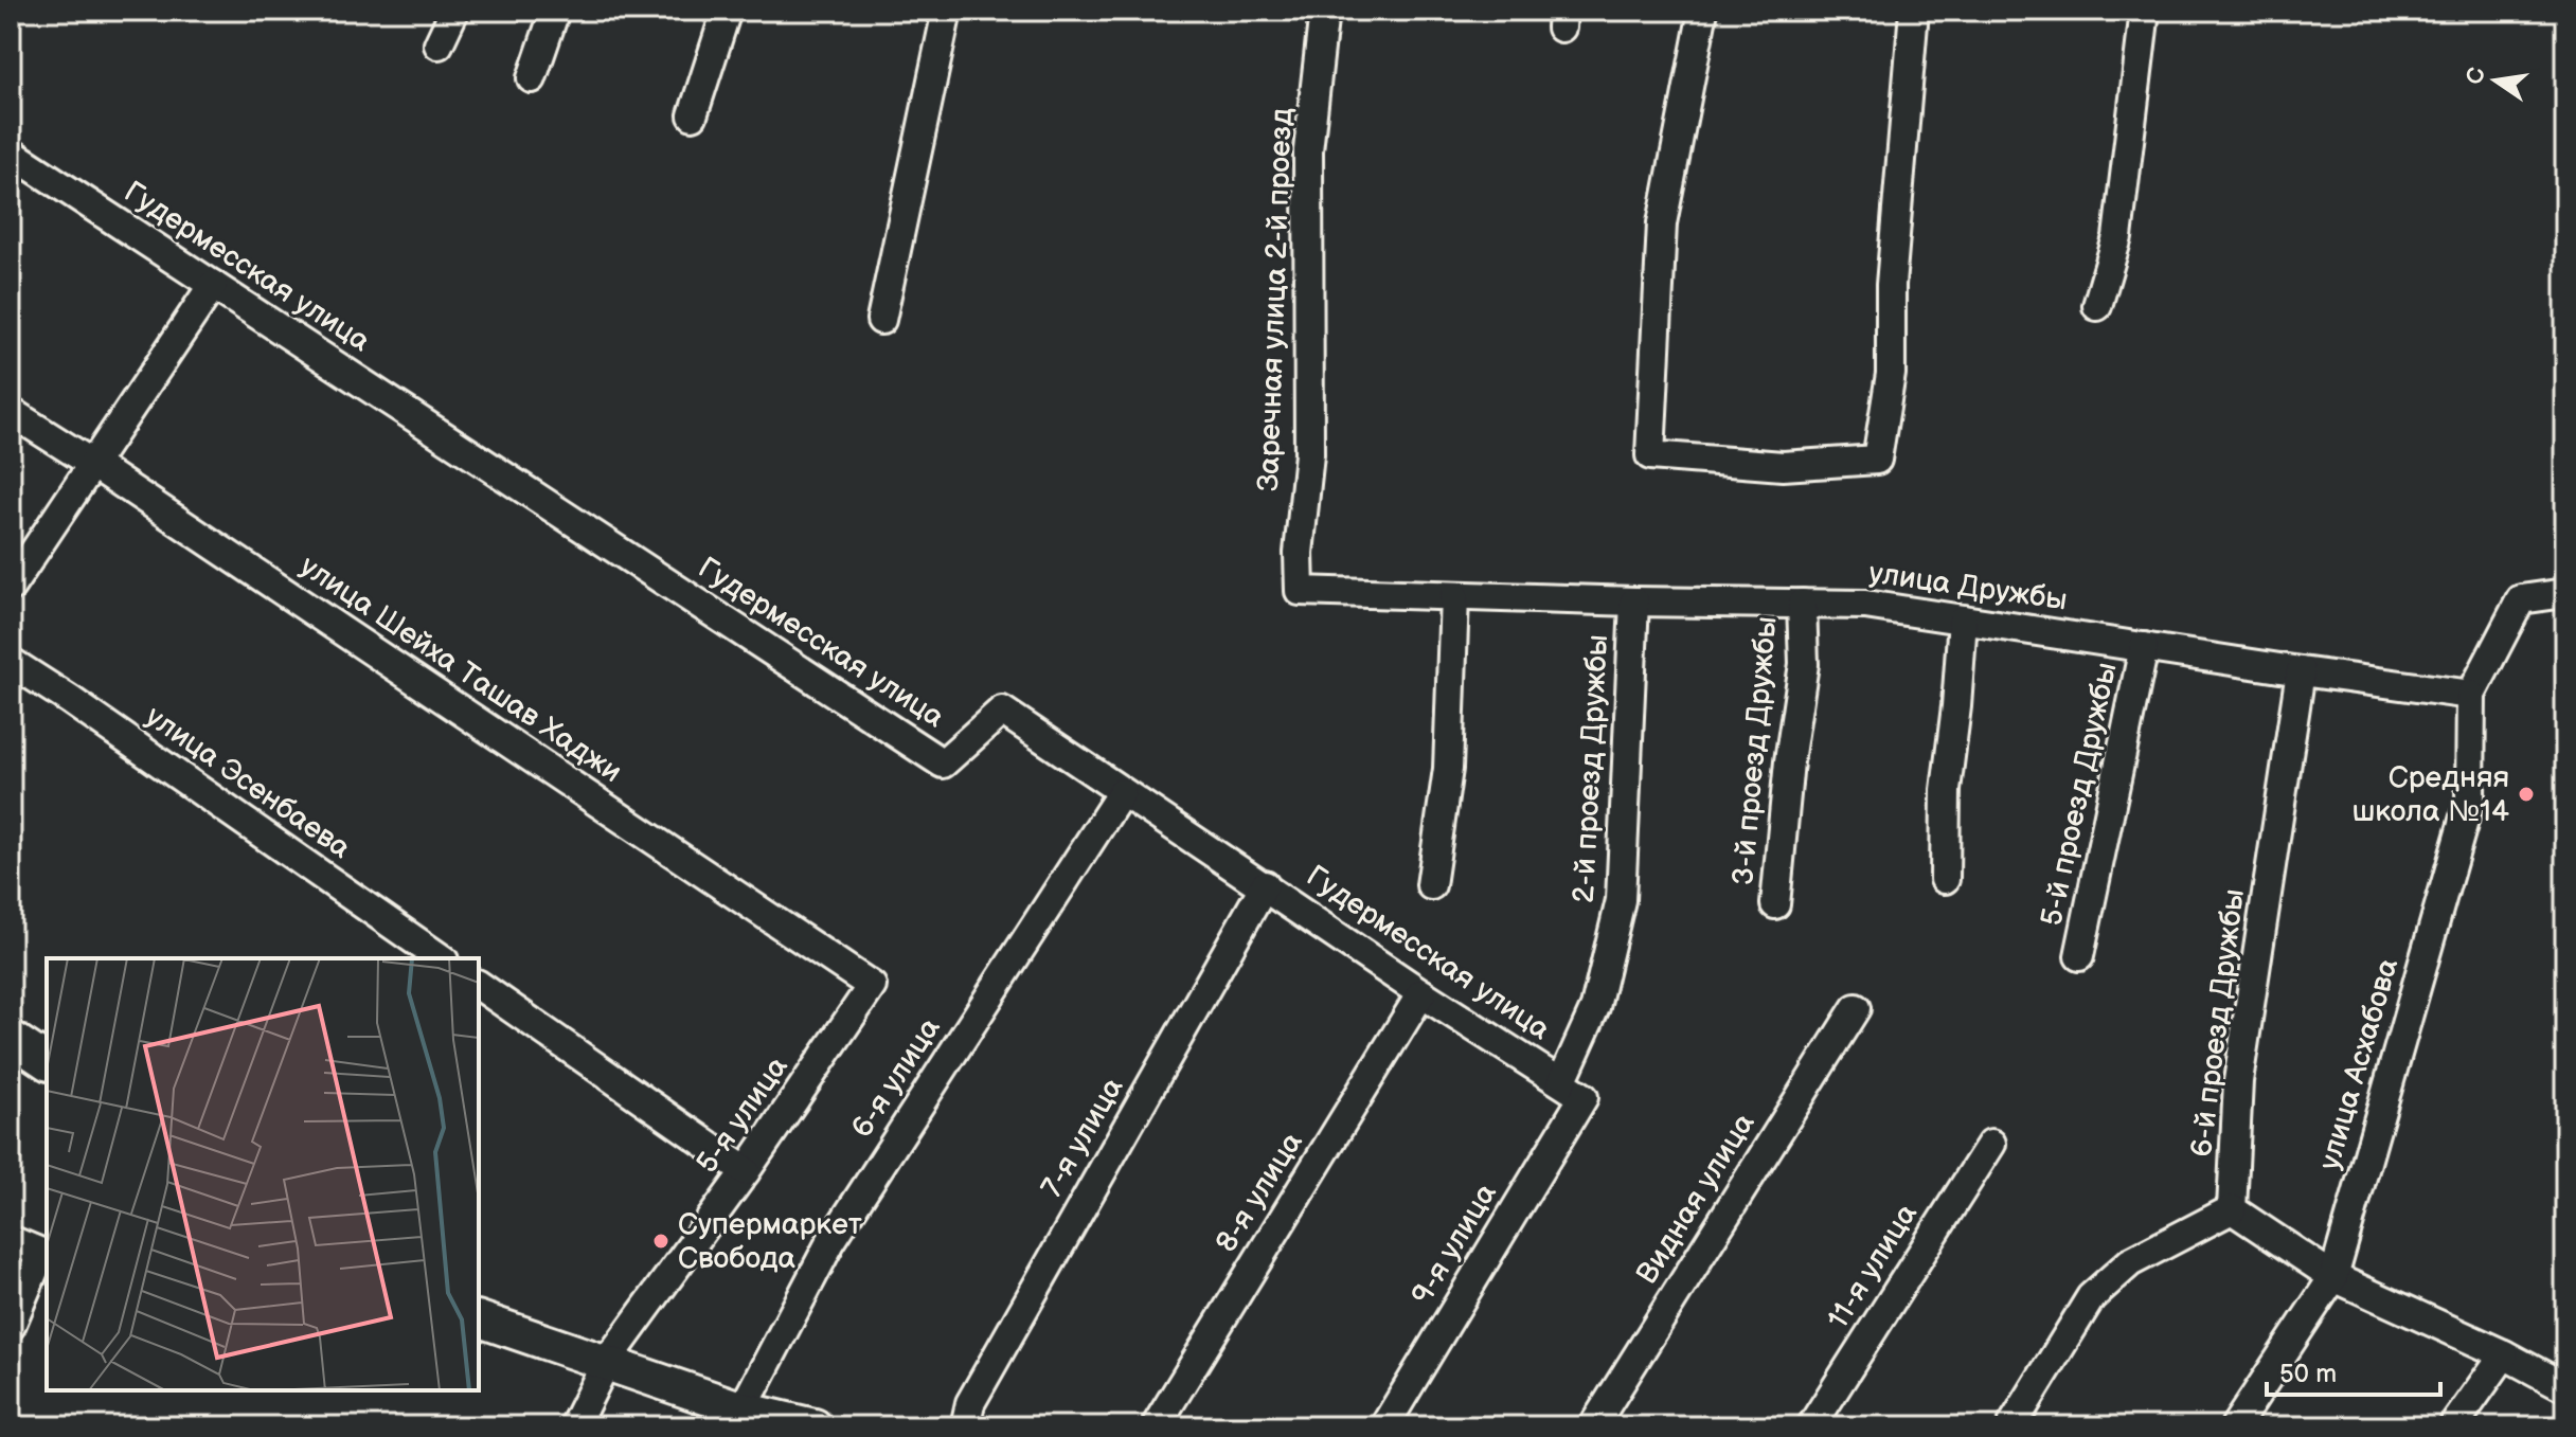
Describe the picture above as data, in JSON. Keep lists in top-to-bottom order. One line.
{"streets":{"street":["Гудермесская улица","Заречная улица 2-й проезд","улица Дружбы","улица Шейха Ташав Хаджи","3-й проезд Дружбы","2-й проезд Дружбы","улица Эсенбаева","5-й проезд Дружбы","6-й проезд Дружбы","улица Асхабова","6-я улица","5-я улица","7-я улица","8-я улица","Видная улица","9-я улица","11-я улица"]},"crossings":[["Гудермесская улица","2-й проезд Дружбы"],["Гудермесская улица","6-я улица"],["Гудермесская улица","7-я улица"],["Гудермесская улица","8-я улица"],["Гудермесская улица","9-я улица"],["Заречная улица 2-й проезд","улица Дружбы"],["улица Дружбы","3-й проезд Дружбы"],["улица Дружбы","2-й проезд Дружбы"],["улица Дружбы","5-й проезд Дружбы"],["улица Дружбы","6-й проезд Дружбы"],["улица Дружбы","улица Асхабова"],["улица Шейха Ташав Хаджи","5-я улица"],["2-й проезд Дружбы","9-я улица"]],"places":["Средняя школа №14","Супермаркет Свобода"],"scale_bar":"50 m","north":"left"}
